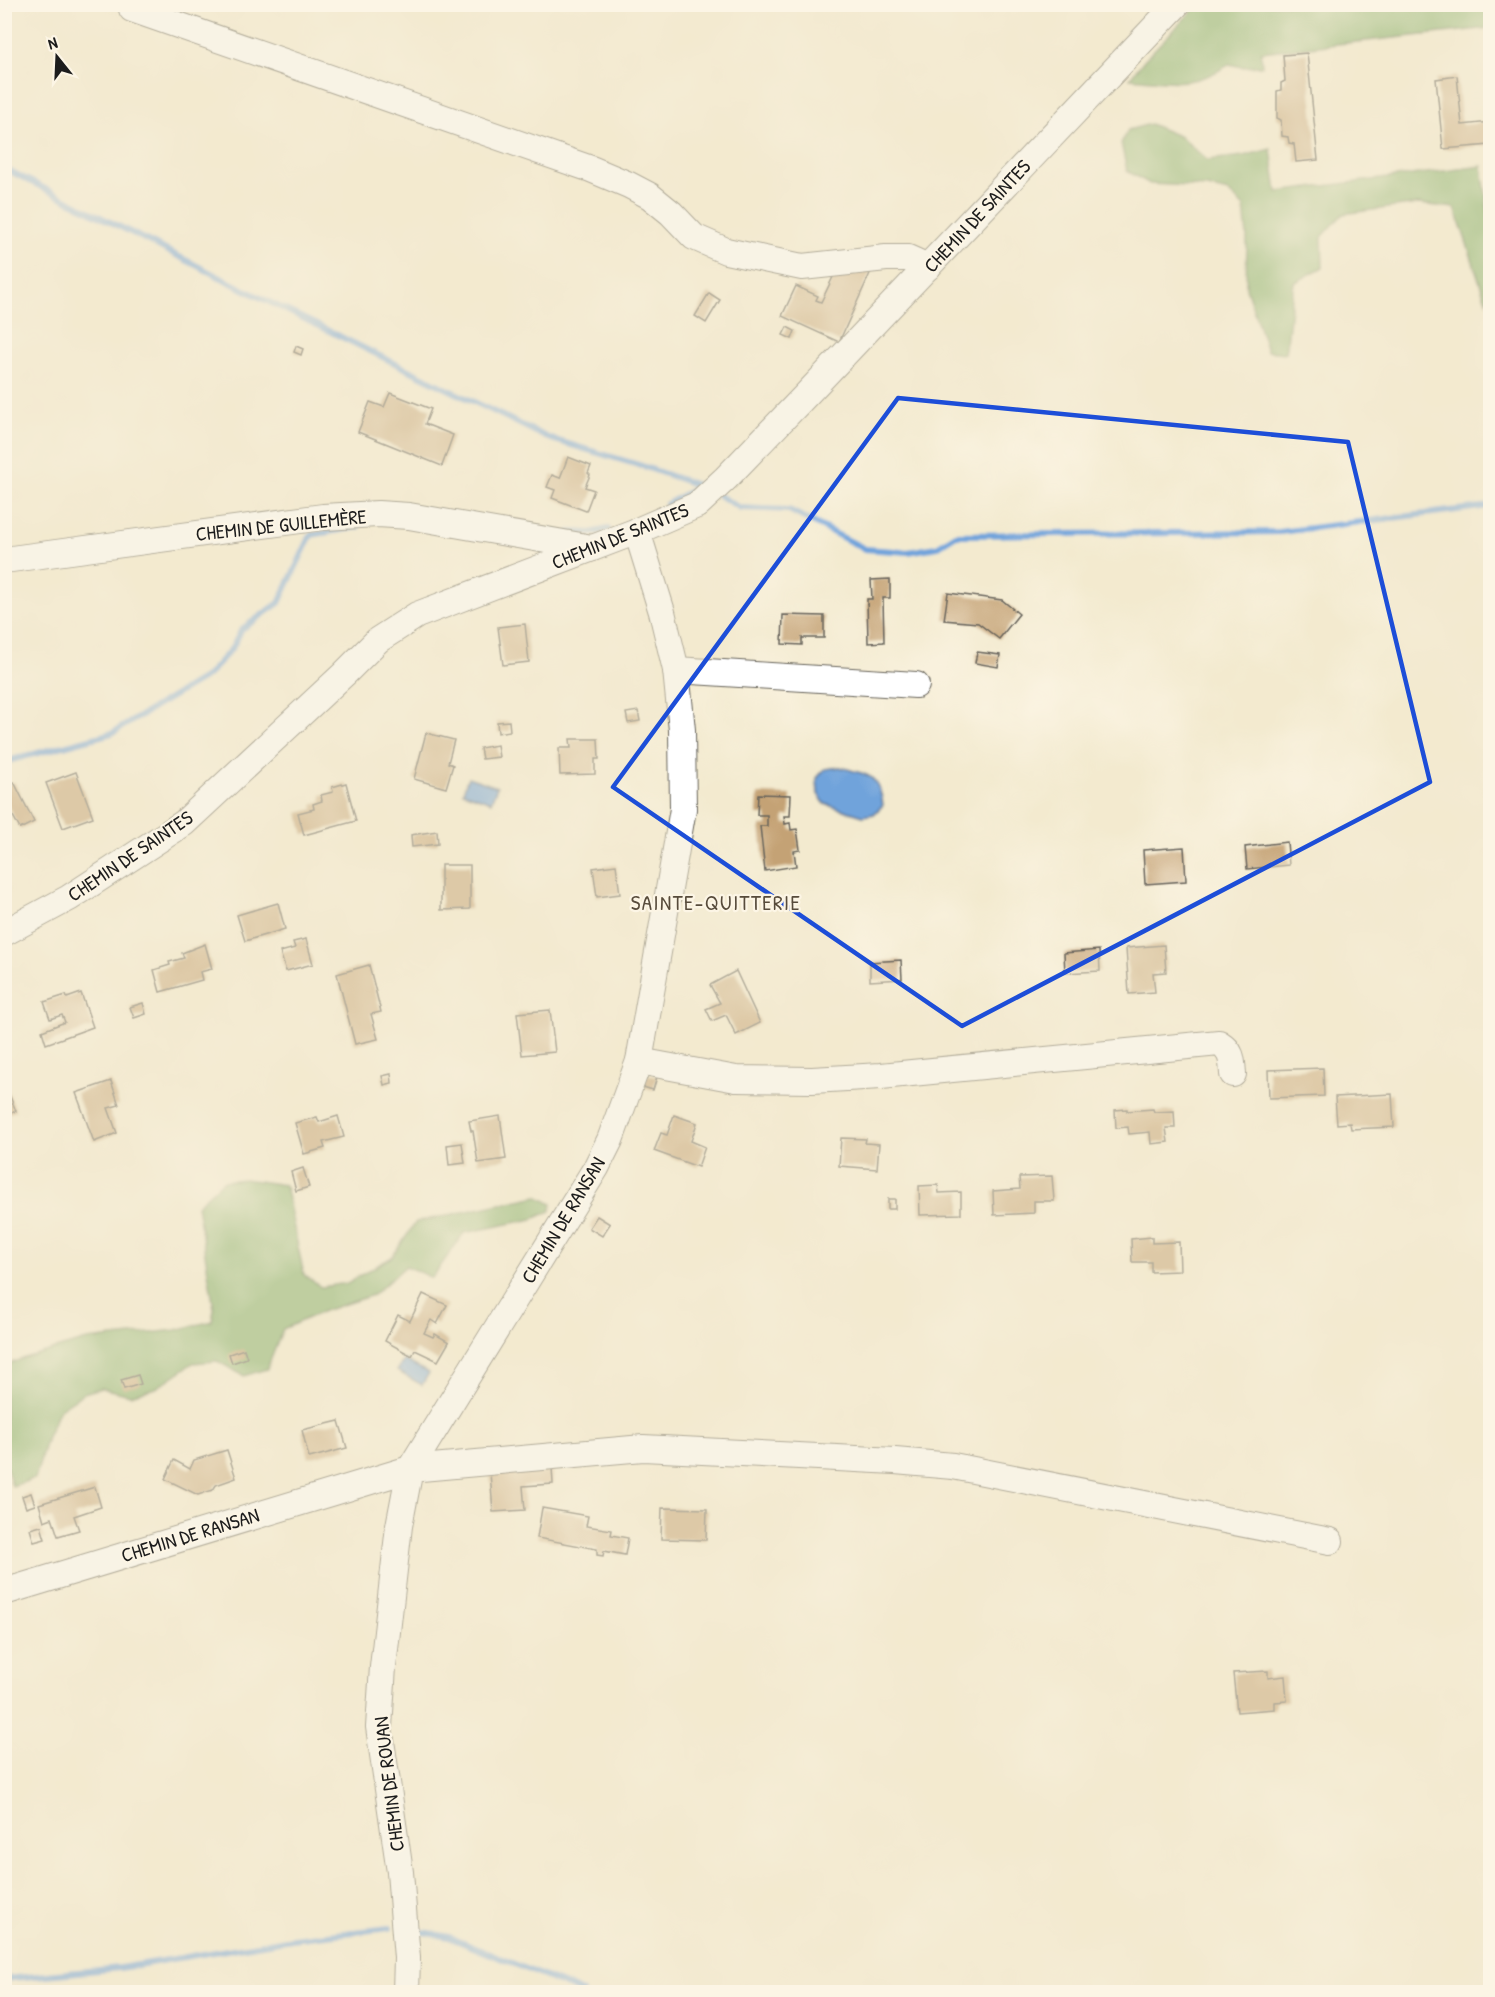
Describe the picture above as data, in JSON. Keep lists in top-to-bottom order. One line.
{"streets":{"street":["CHEMIN DE SAINTES","CHEMIN DE GUILLEMÈRE","CHEMIN DE RANSAN","CHEMIN DE ROUAN"]},"crossings":[["CHEMIN DE SAINTES","CHEMIN DE GUILLEMÈRE"],["CHEMIN DE SAINTES","CHEMIN DE RANSAN"],["CHEMIN DE RANSAN","CHEMIN DE ROUAN"]],"districts":["SAINTE-QUITTERIE"],"north":"top"}
